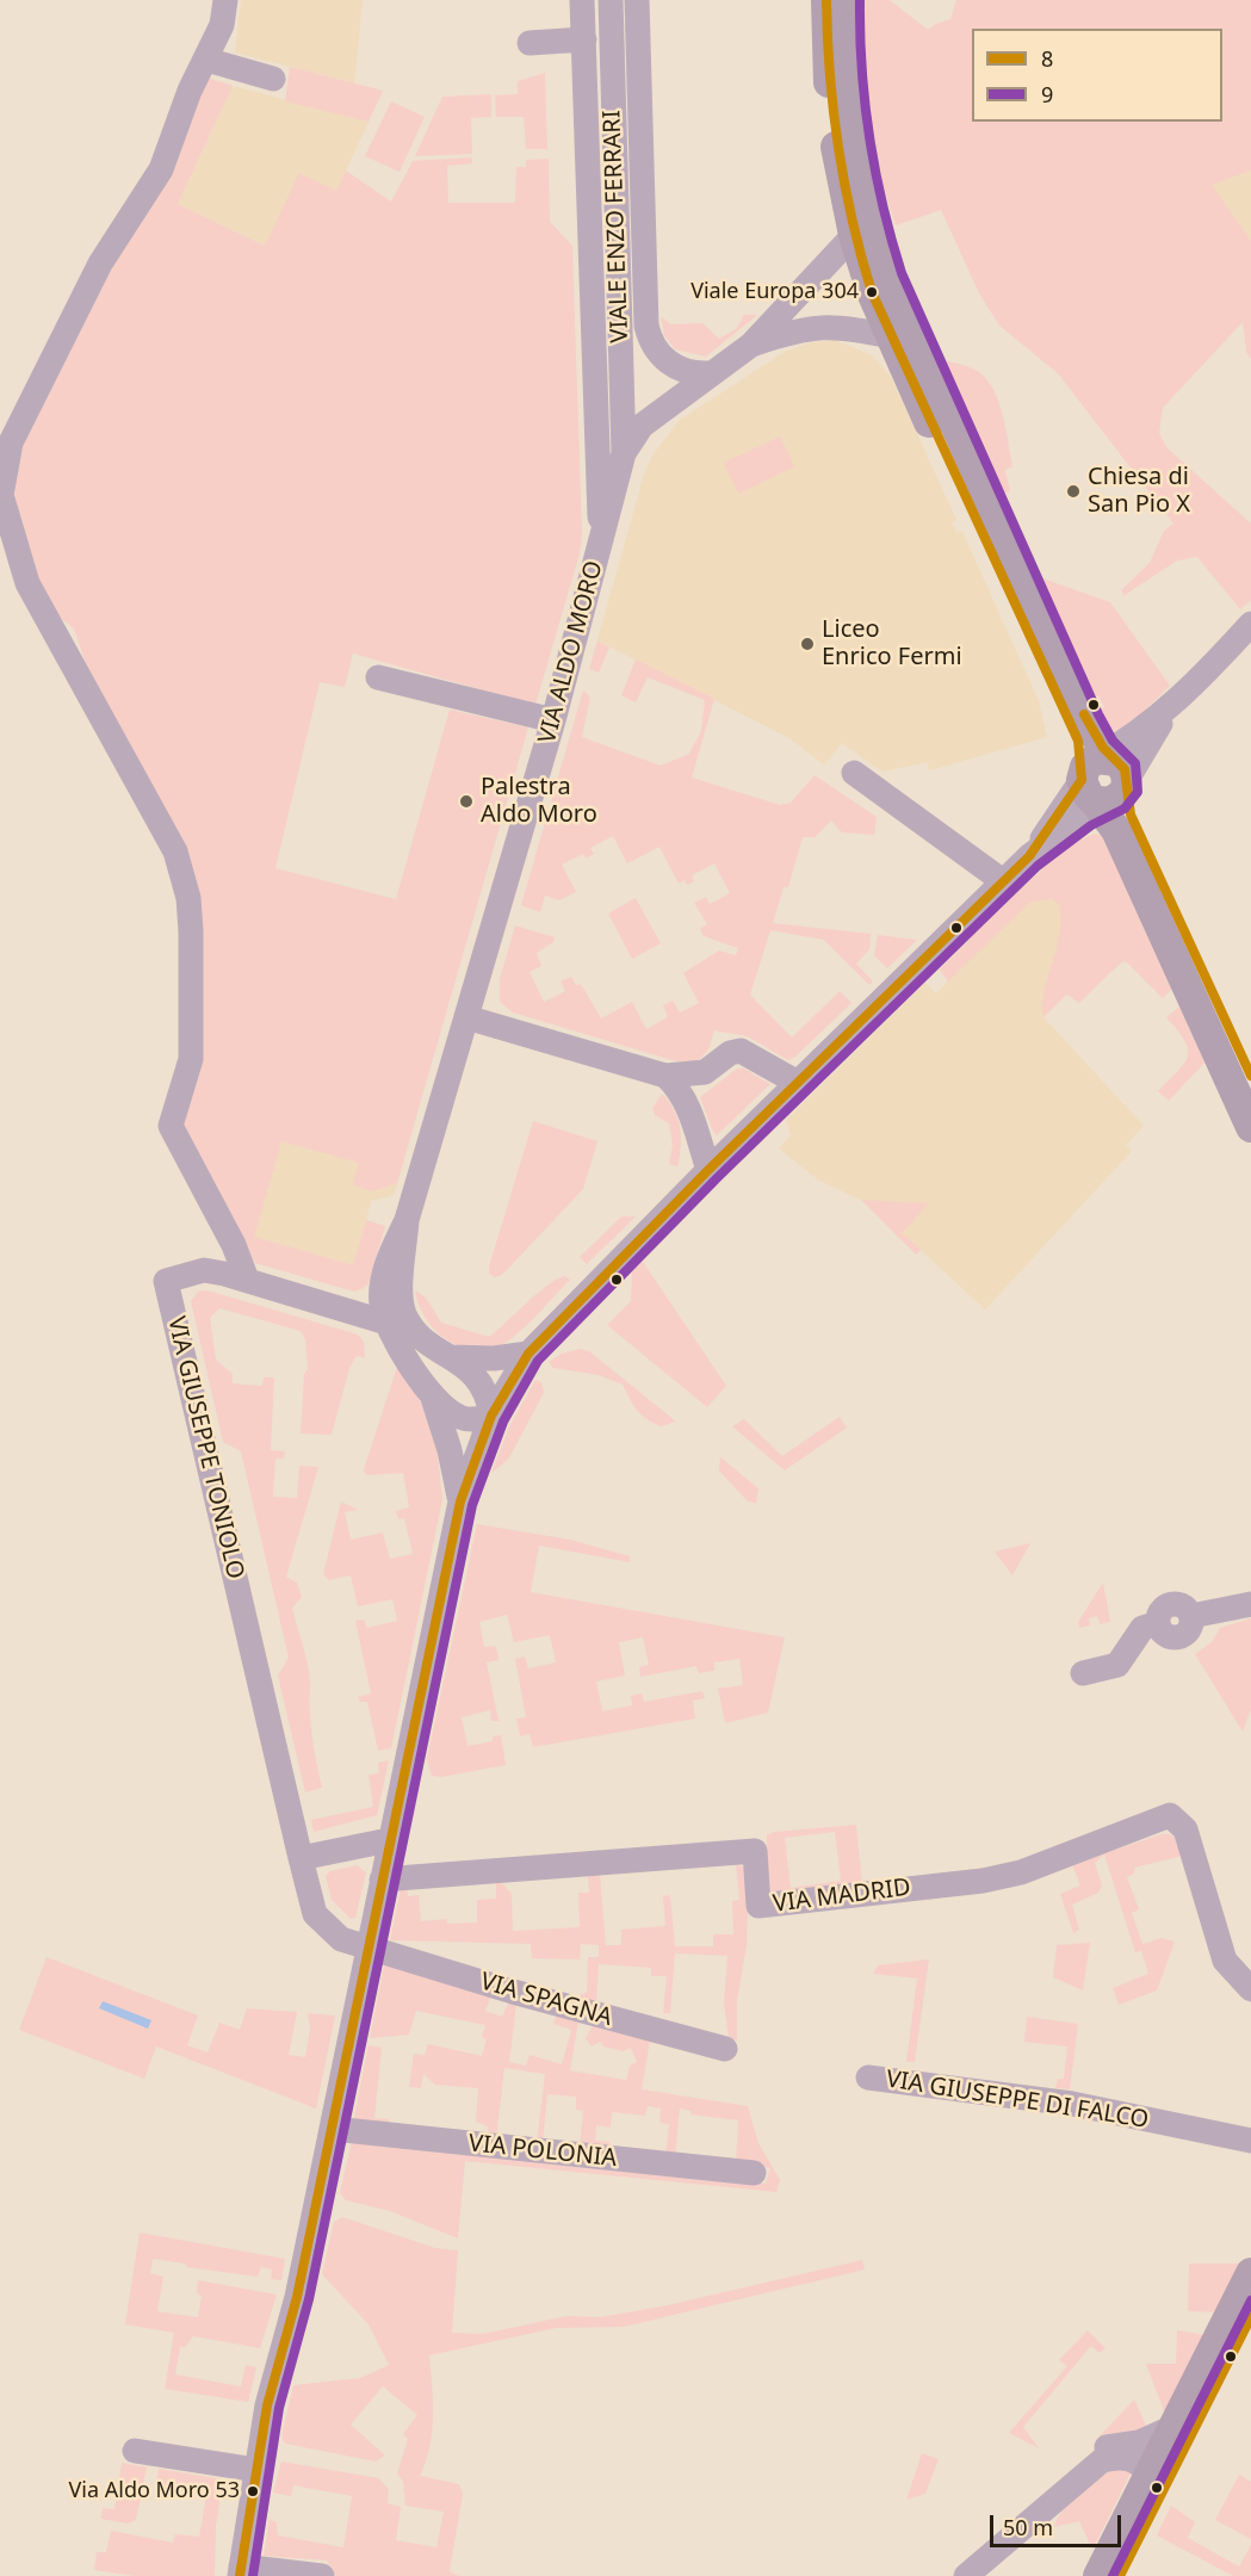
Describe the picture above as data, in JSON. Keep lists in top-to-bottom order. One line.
{"streets":{"street":["VIALE ENZO FERRARI","VIA ALDO MORO","VIA GIUSEPPE TONIOLO","VIA MADRID","VIA SPAGNA","VIA GIUSEPPE DI FALCO","VIA POLONIA"]},"crossings":[["VIALE ENZO FERRARI","VIA ALDO MORO"],["VIA ALDO MORO","VIA GIUSEPPE TONIOLO"],["VIA GIUSEPPE TONIOLO","VIA SPAGNA"]],"places":["Viale Europa 304","Chiesa di San Pio X","Liceo Enrico Fermi","Palestra Aldo Moro","Via Aldo Moro 53"],"lines":["transit line 8","transit line 9"],"legend":["8","9"],"scale_bar":"50 m"}
